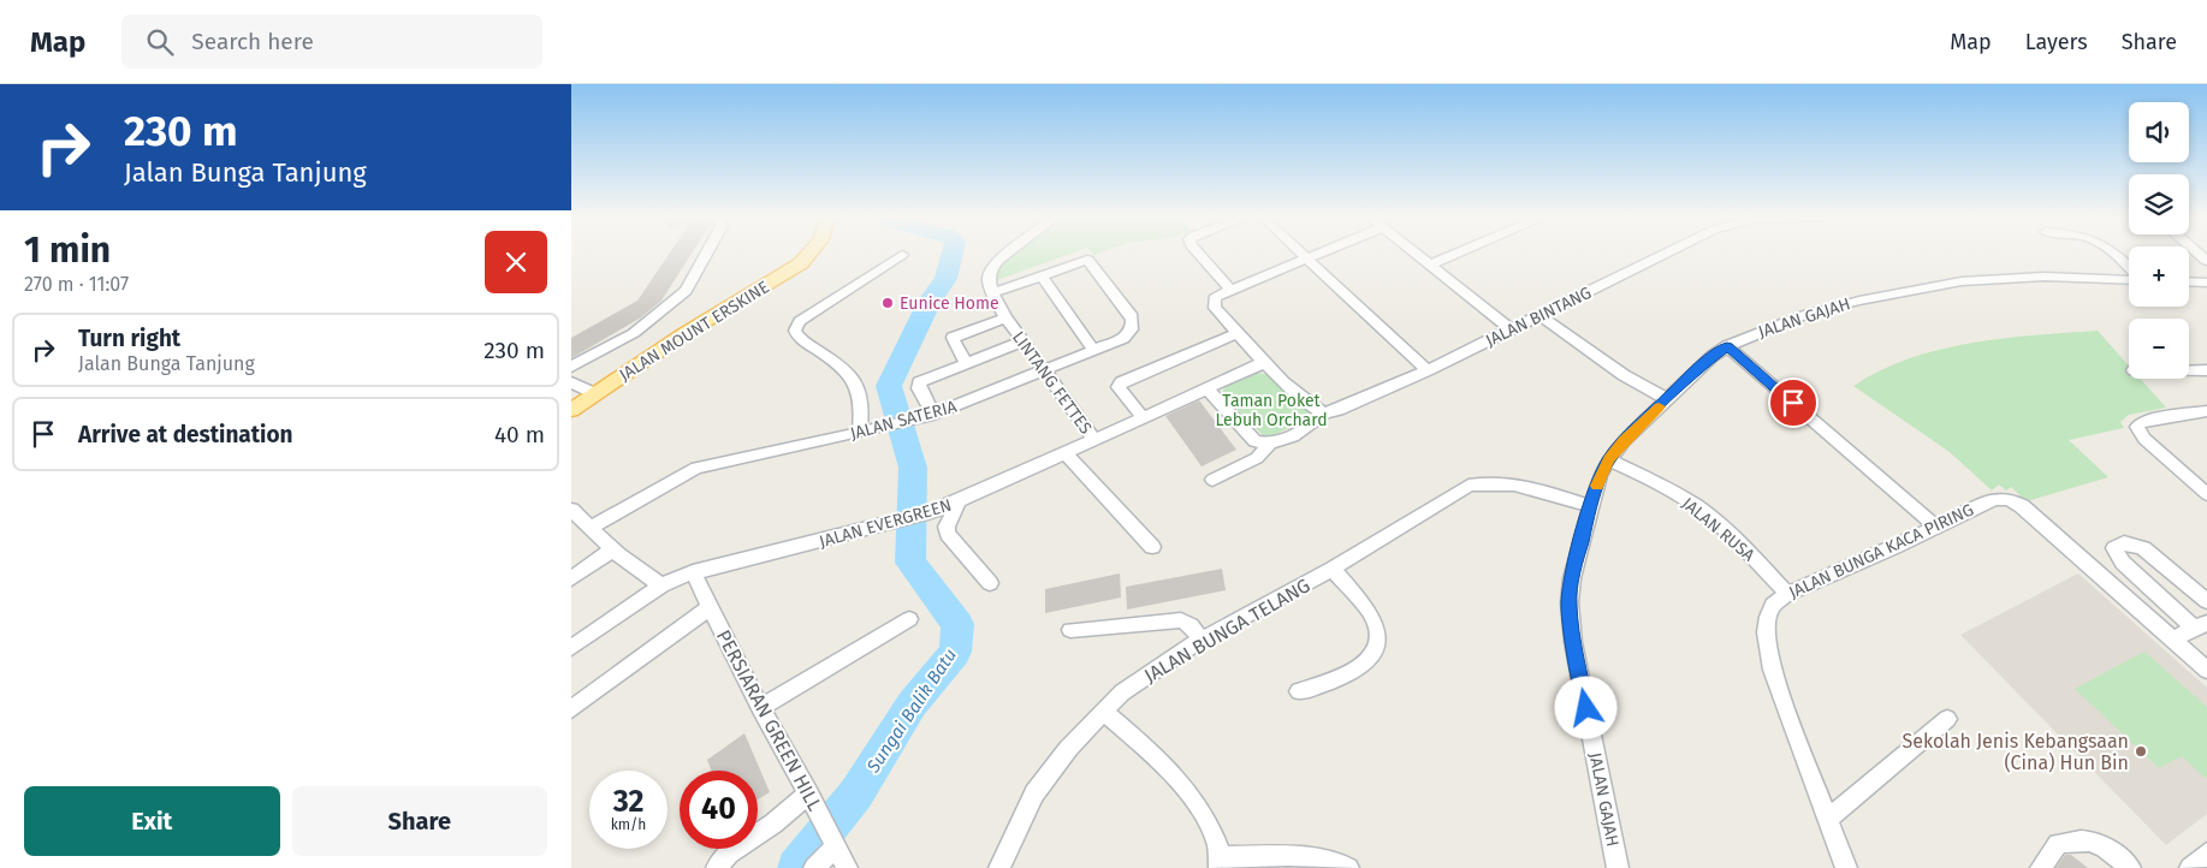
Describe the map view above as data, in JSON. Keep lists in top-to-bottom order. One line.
{"streets":{"main road":["JALAN MOUNT ERSKINE"],"street":["JALAN BINTANG","JALAN GAJAH","LINTANG FETTES","JALAN SATERIA","JALAN EVERGREEN","JALAN RUSA","JALAN BUNGA KACA PIRING","JALAN BUNGA TELANG","PERSIARAN GREEN HILL"]},"crossings":[["JALAN GAJAH","JALAN RUSA"],["JALAN GAJAH","JALAN BUNGA TELANG"],["LINTANG FETTES","JALAN SATERIA"],["LINTANG FETTES","JALAN EVERGREEN"],["JALAN EVERGREEN","PERSIARAN GREEN HILL"],["JALAN RUSA","JALAN BUNGA KACA PIRING"]],"water":["Sungai Balik Batu"],"parks":["Taman Poket Lebuh Orchard"],"places":["Eunice Home","Sekolah Jenis Kebangsaan (Cina) Hun Bin"],"page":{"header":"Map","search":"Search here","nav":["Map","Layers","Share"],"turn":["230 m","Jalan Bunga Tanjung"],"map_buttons":["+","−"],"heading":["1 min","270 m · 11:07"],"list":[{"name":"Turn right","note":"Jalan Bunga Tanjung","value":"230 m"},{"name":"Arrive at destination","value":"40 m"}],"speed":"32 km/h","limit":"40","buttons":["Exit","Share"]}}
